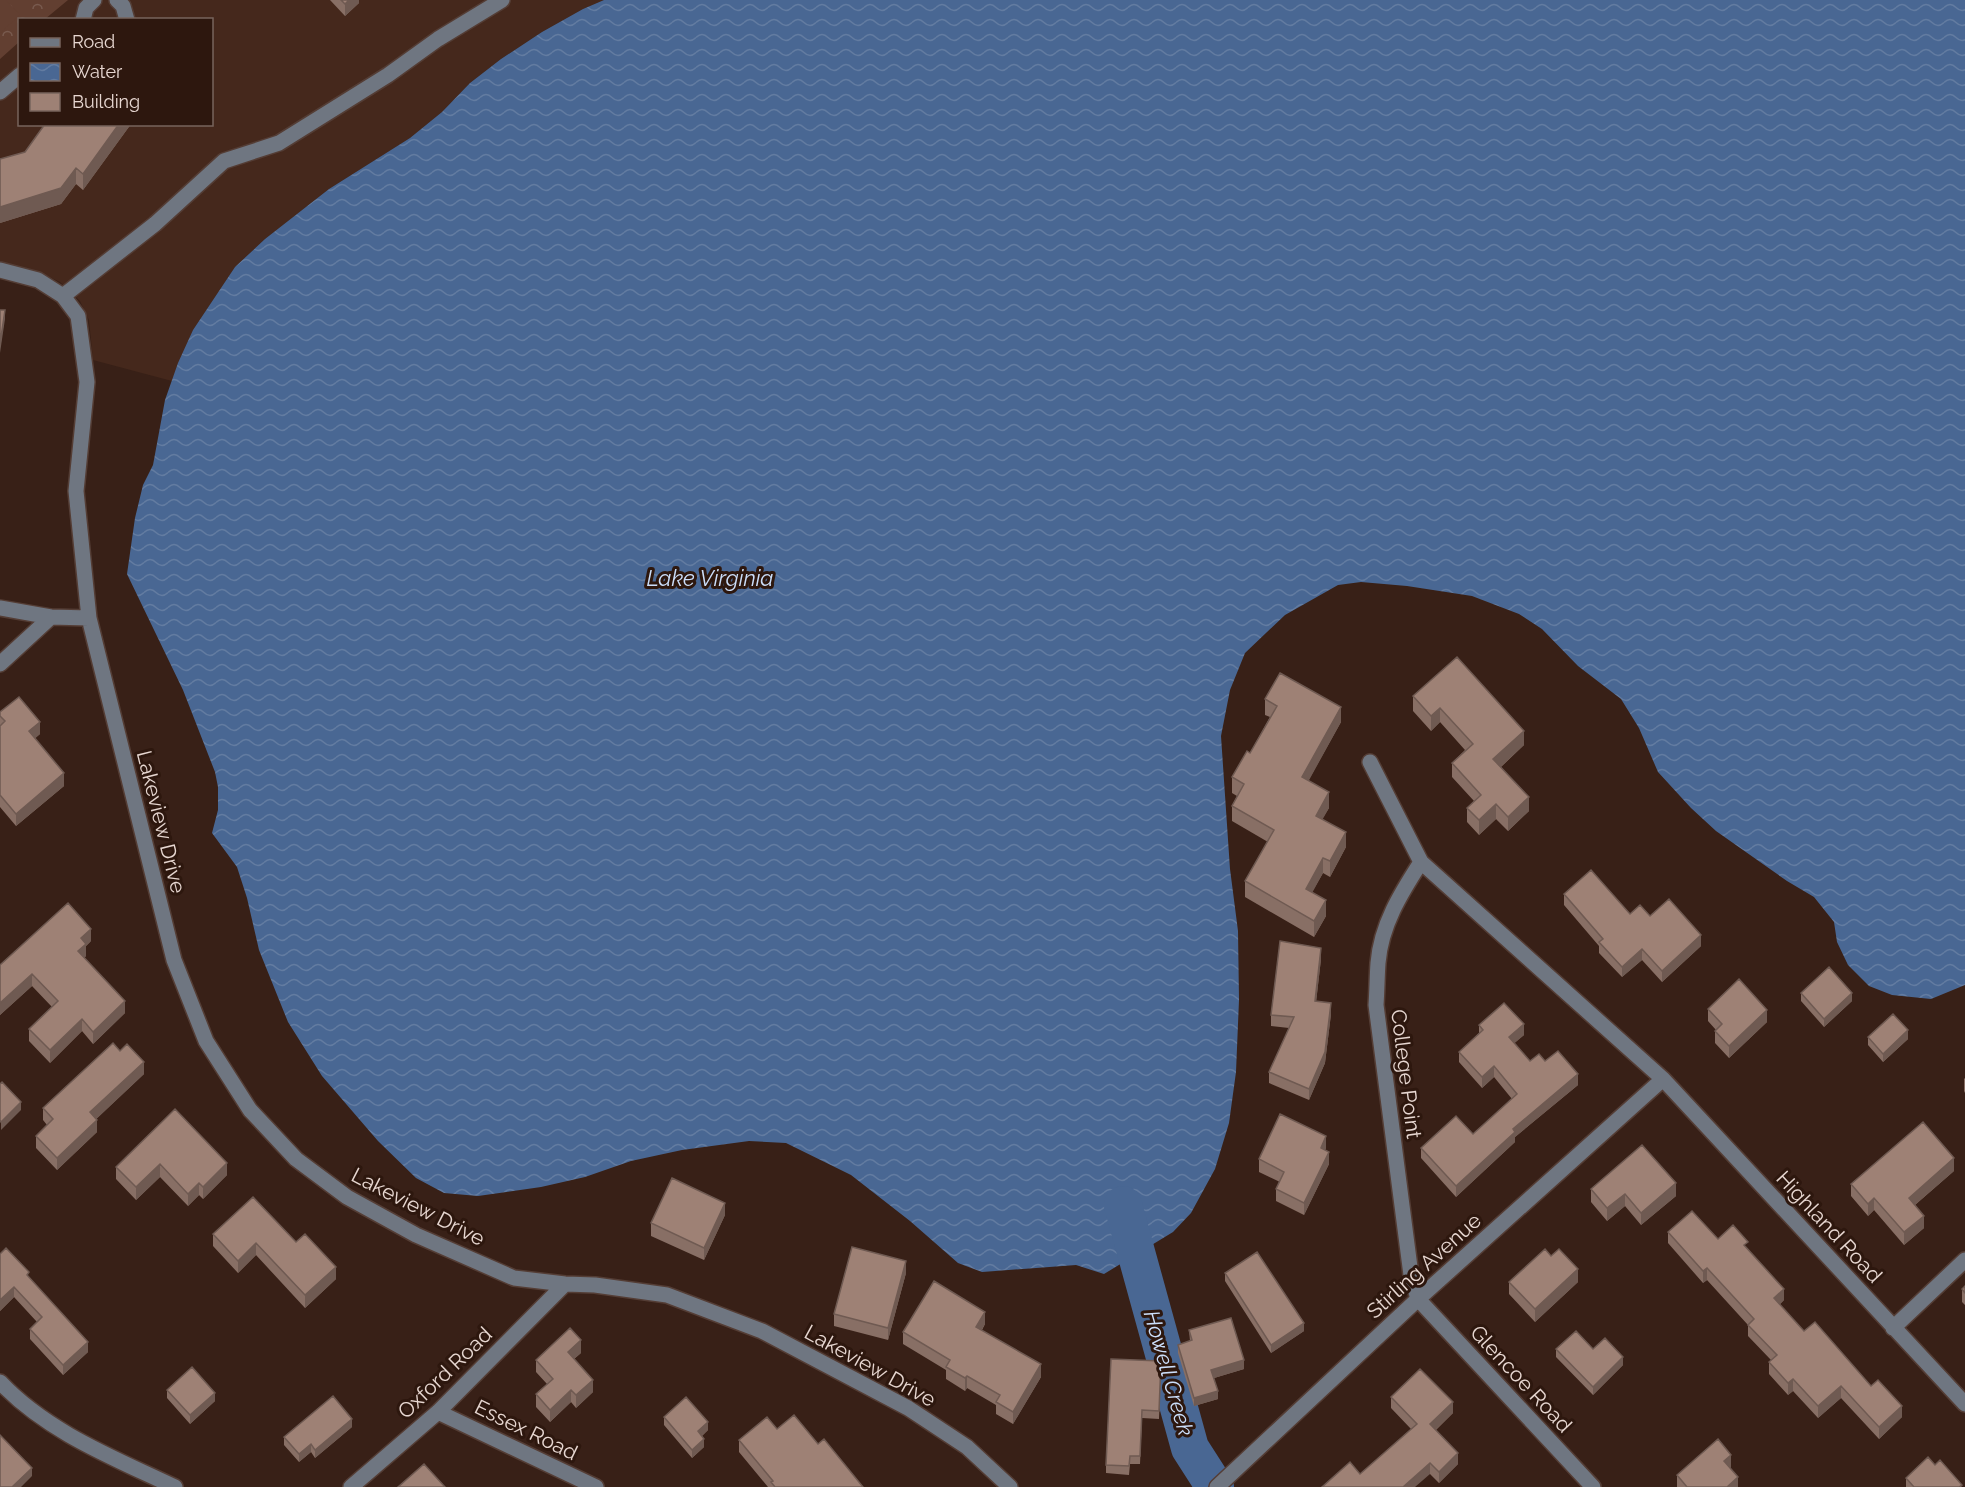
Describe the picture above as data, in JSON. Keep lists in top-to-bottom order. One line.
{"streets":{"street":["Lakeview Drive","College Point","Highland Road","Stirling Avenue","Oxford Road","Glencoe Road","Essex Road"]},"crossings":[["Lakeview Drive","Oxford Road"],["College Point","Stirling Avenue"],["College Point","Glencoe Road"],["Highland Road","Stirling Avenue"],["Stirling Avenue","Glencoe Road"],["Oxford Road","Essex Road"]],"water":["Lake Virginia","Howell Creek"],"legend":["Road","Water","Building"]}
